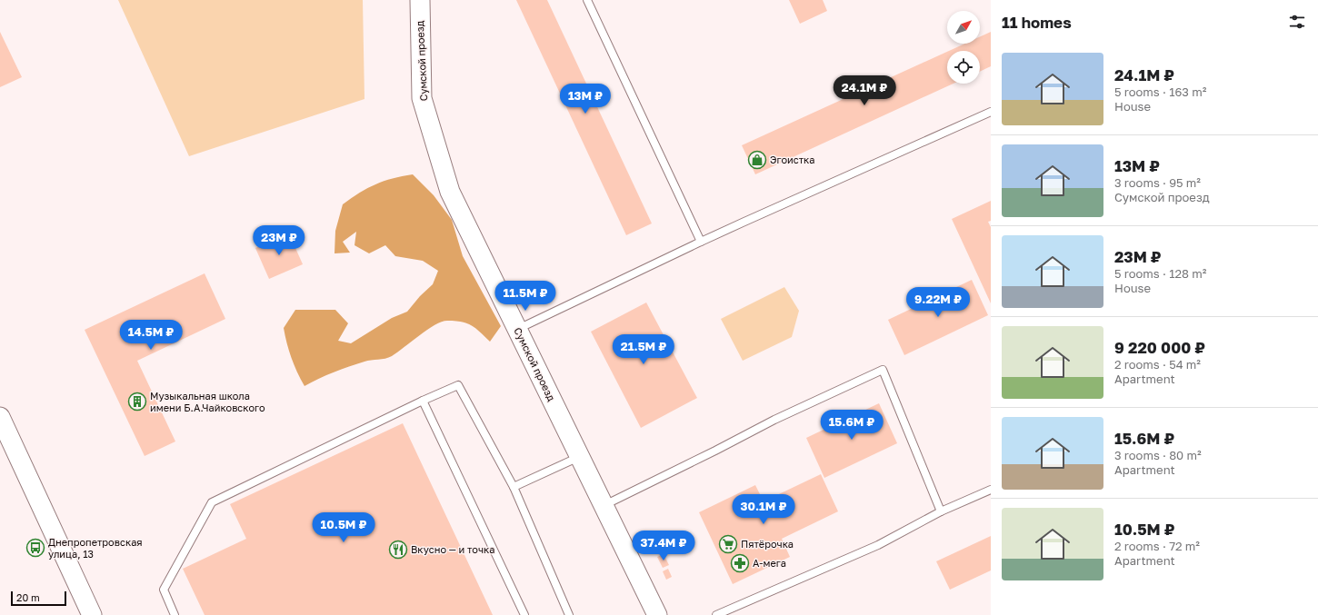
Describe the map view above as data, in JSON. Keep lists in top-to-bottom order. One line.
{"streets":{"street":["Сумской проезд"]},"places":{"shop":["Эгоистка"],"building":["Музыкальная школа имени Б.А.Чайковского"],"supermarket":["Пятёрочка"],"bus stop":["Днепропетровская улица, 13"],"restaurant":["Вкусно — и точка"],"pharmacy":["А-мега"]},"scale_bar":"20 m","north":"top right","page":{"heading":"11 homes","list":[{"name":"24.1M ₽","note":"5 rooms · 163 m² · House"},{"name":"13M ₽","note":"3 rooms · 95 m² · Сумской проезд"},{"name":"23M ₽","note":"5 rooms · 128 m² · House"},{"name":"9 220 000 ₽","note":"2 rooms · 54 m² · Apartment"},{"name":"15.6M ₽","note":"3 rooms · 80 m² · Apartment"},{"name":"10.5M ₽","note":"2 rooms · 72 m² · Apartment"}],"price":["24.1M ₽","13M ₽","23M ₽","11.5M ₽","9.22M ₽","14.5M ₽","21.5M ₽","15.6M ₽","30.1M ₽","10.5M ₽","37.4M ₽"],"scale":"20 m"}}
